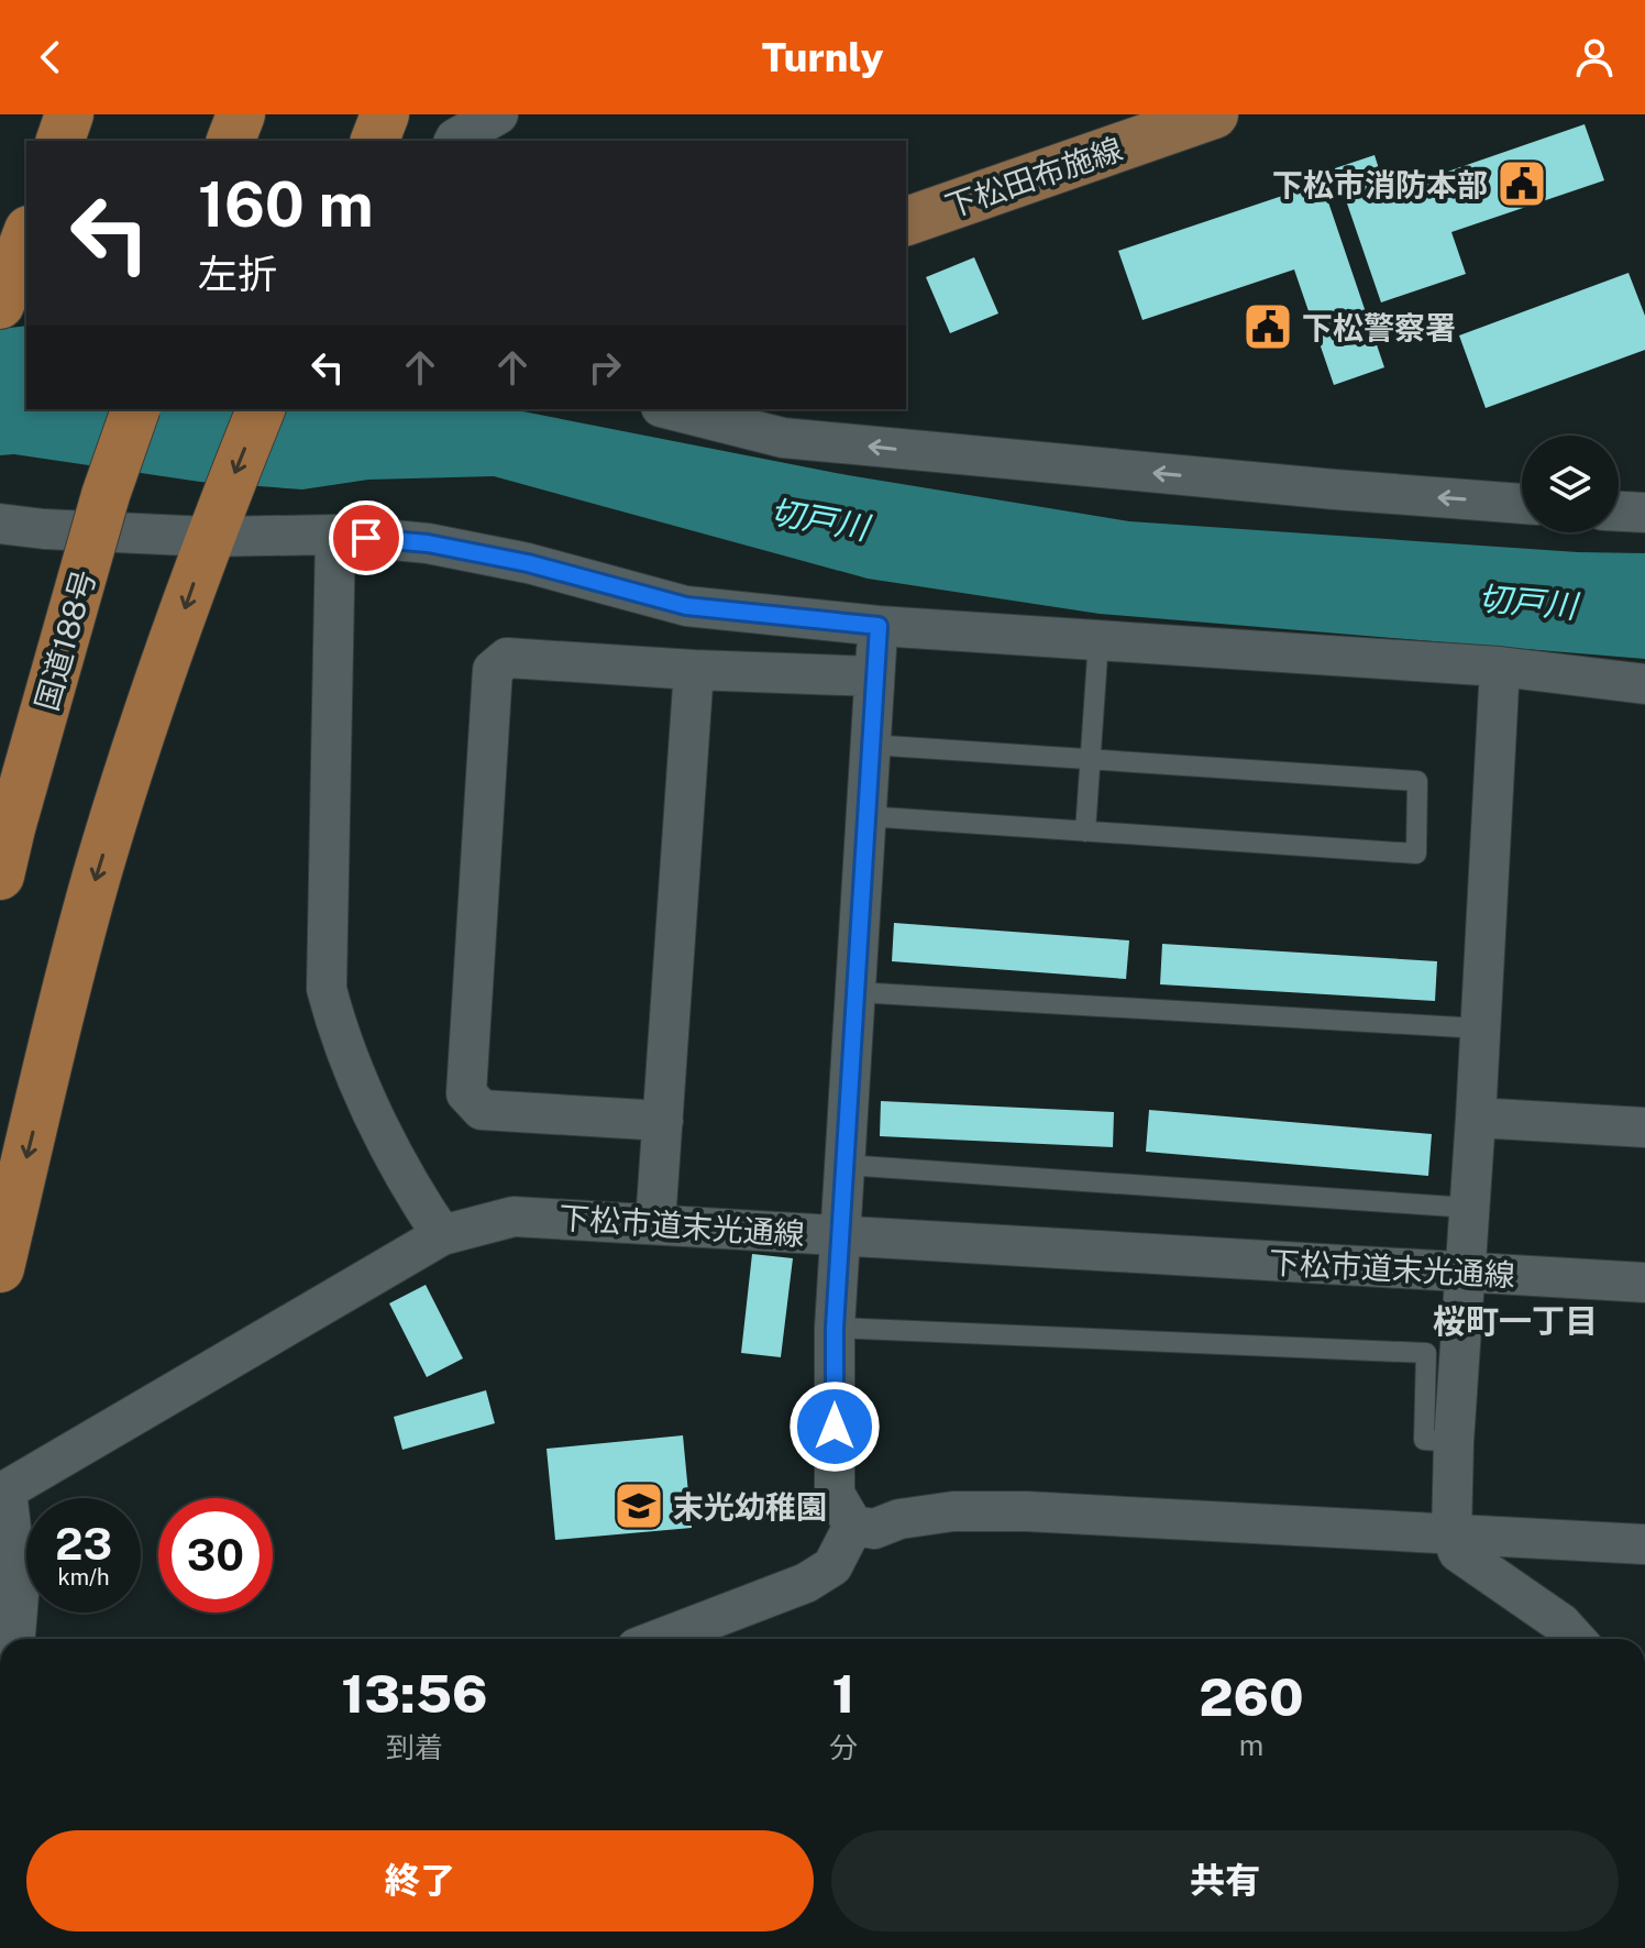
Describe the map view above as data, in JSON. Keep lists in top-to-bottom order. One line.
{"streets":{"highway":["国道188号"],"main road":["下松田布施線"],"street":["下松市道末光通線"]},"districts":["桜町一丁目"],"water":["切戸川"],"places":{"public building":["下松市消防本部","下松警察署"],"school or university":["末光幼稚園"]},"page":{"header":"Turnly","turn":["160 m","左折"],"speed":"23 km/h","limit":"30","eta":["13:56","到着","1","分","260","m"],"buttons":["終了","共有"]}}
